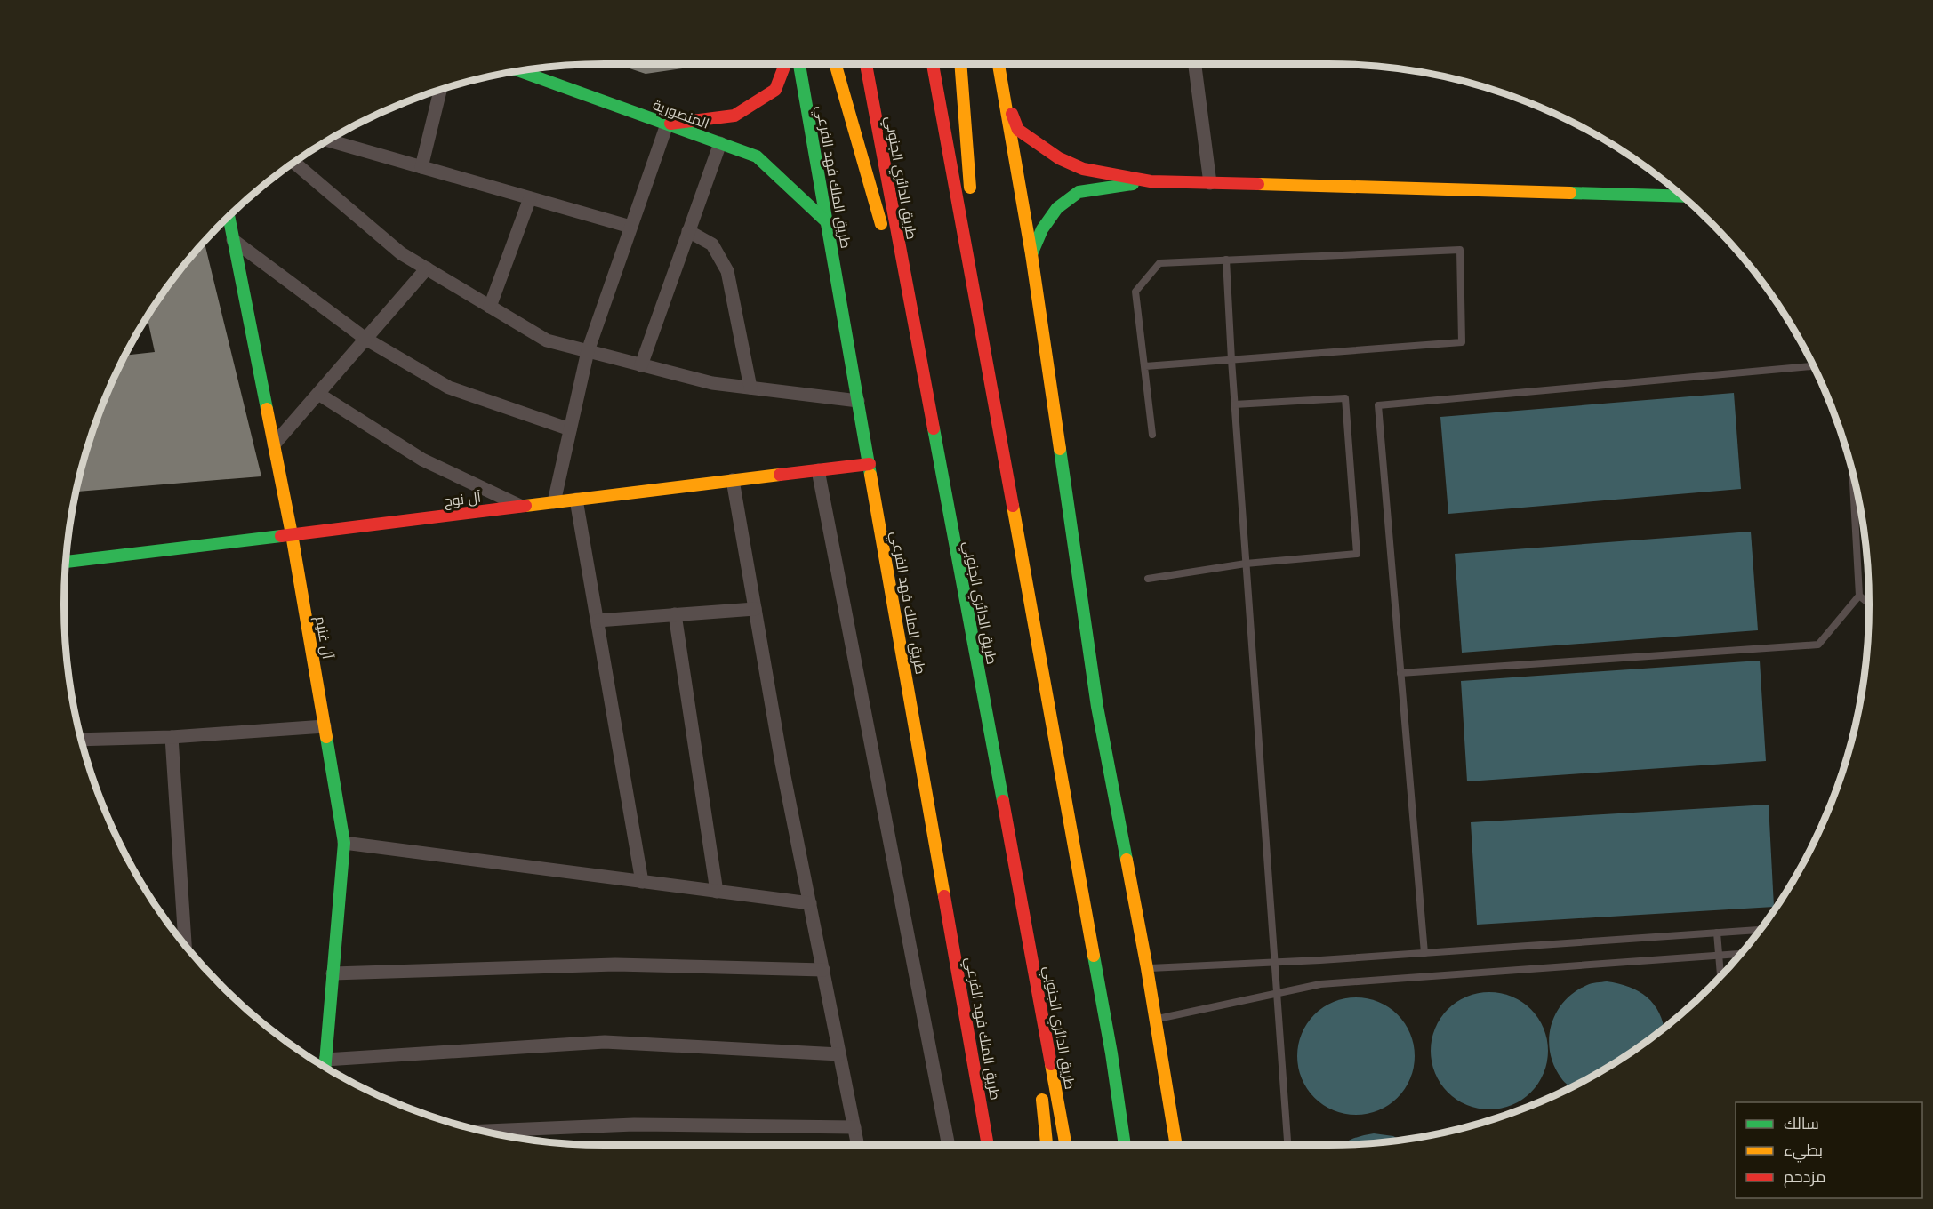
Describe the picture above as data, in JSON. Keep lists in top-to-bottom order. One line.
{"streets":{"main road":["المنصورية","طريق الملك فهد الفرعي","طريق الدائري الجنوبي","آل نوح","آل غنيم"]},"crossings":[["المنصورية","طريق الملك فهد الفرعي"],["طريق الملك فهد الفرعي","آل نوح"],["آل نوح","آل غنيم"]],"legend":["سالك","بطيء","مزدحم"]}
